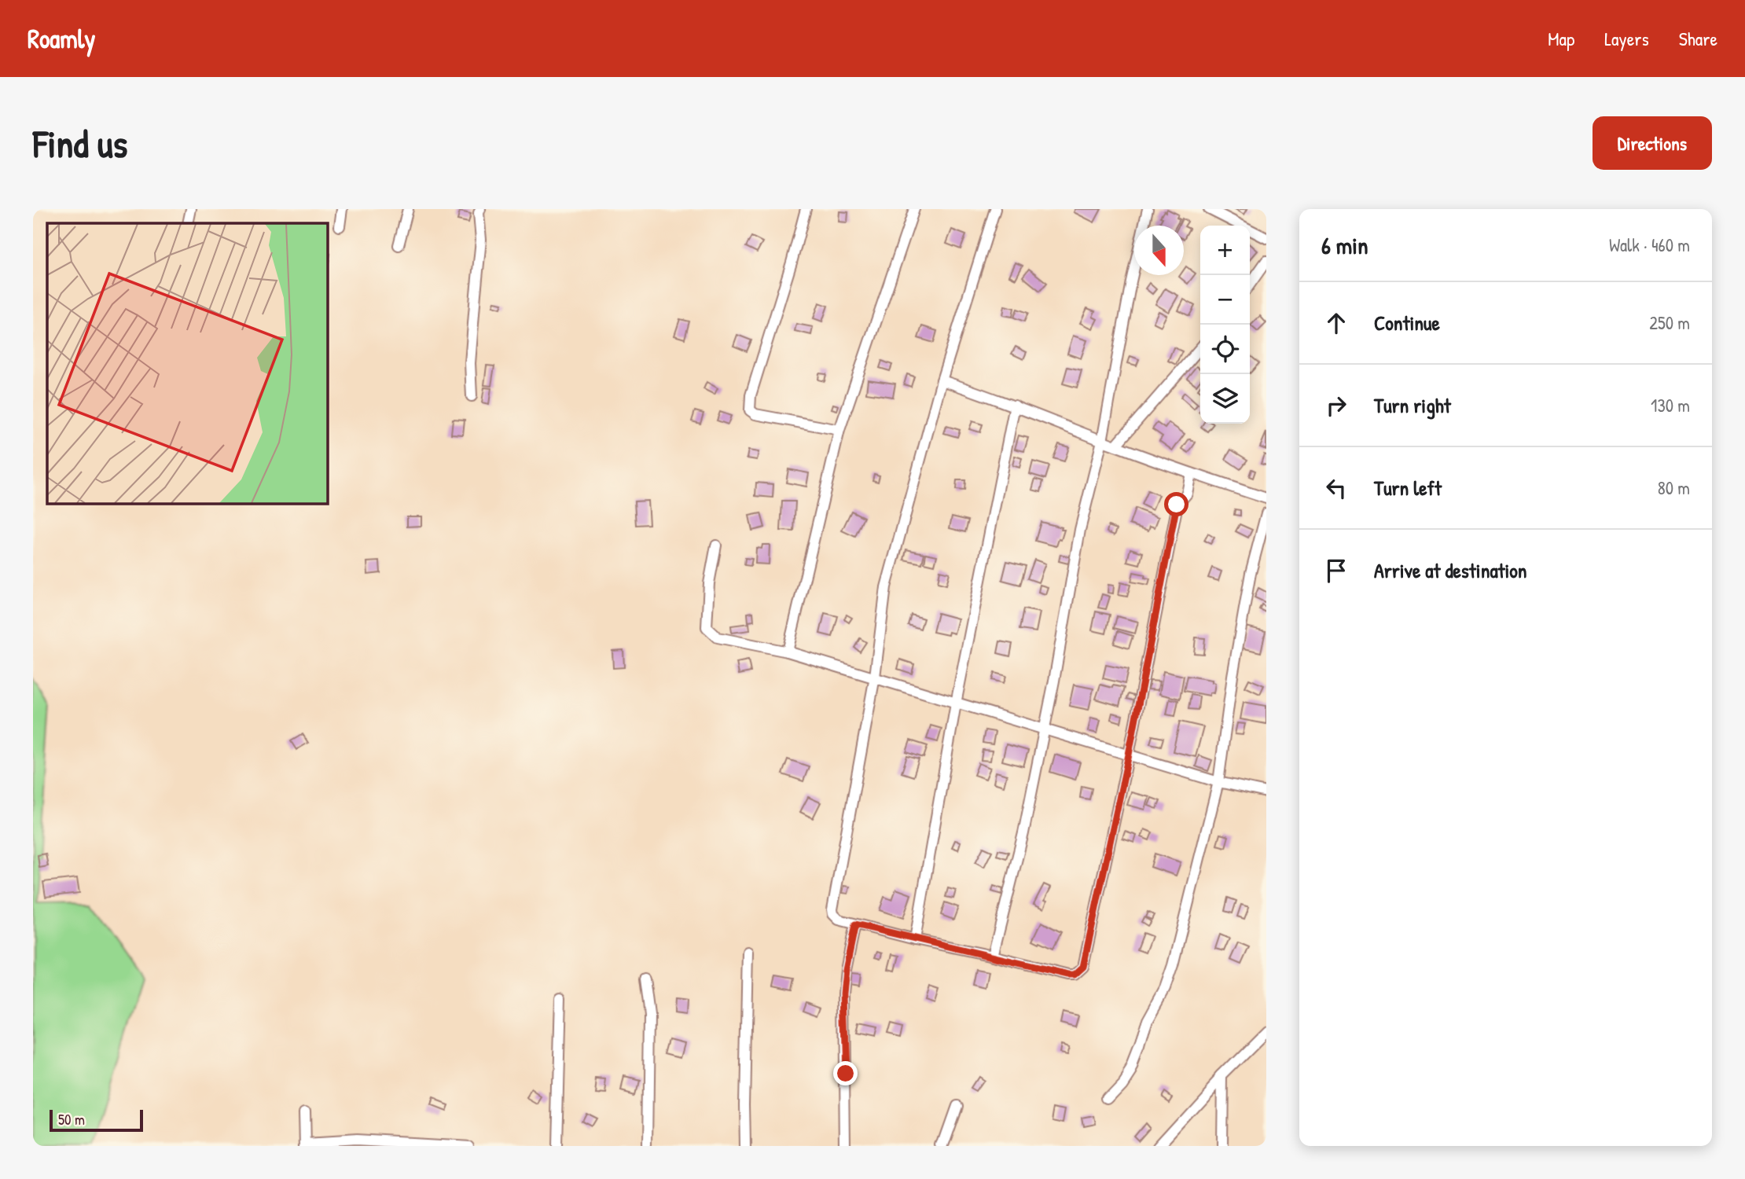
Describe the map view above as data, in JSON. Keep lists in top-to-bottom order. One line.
{"scale_bar":"50 m","north":"bottom","page":{"header":"Roamly","nav":["Map","Layers","Share"],"buttons":"Directions","title":"Find us","heading":["6 min","Walk · 460 m"],"map_buttons":["+","−"],"list":[["Continue","250 m"],["Turn right","130 m"],["Turn left","80 m"],"Arrive at destination"],"scale":"50 m"}}
